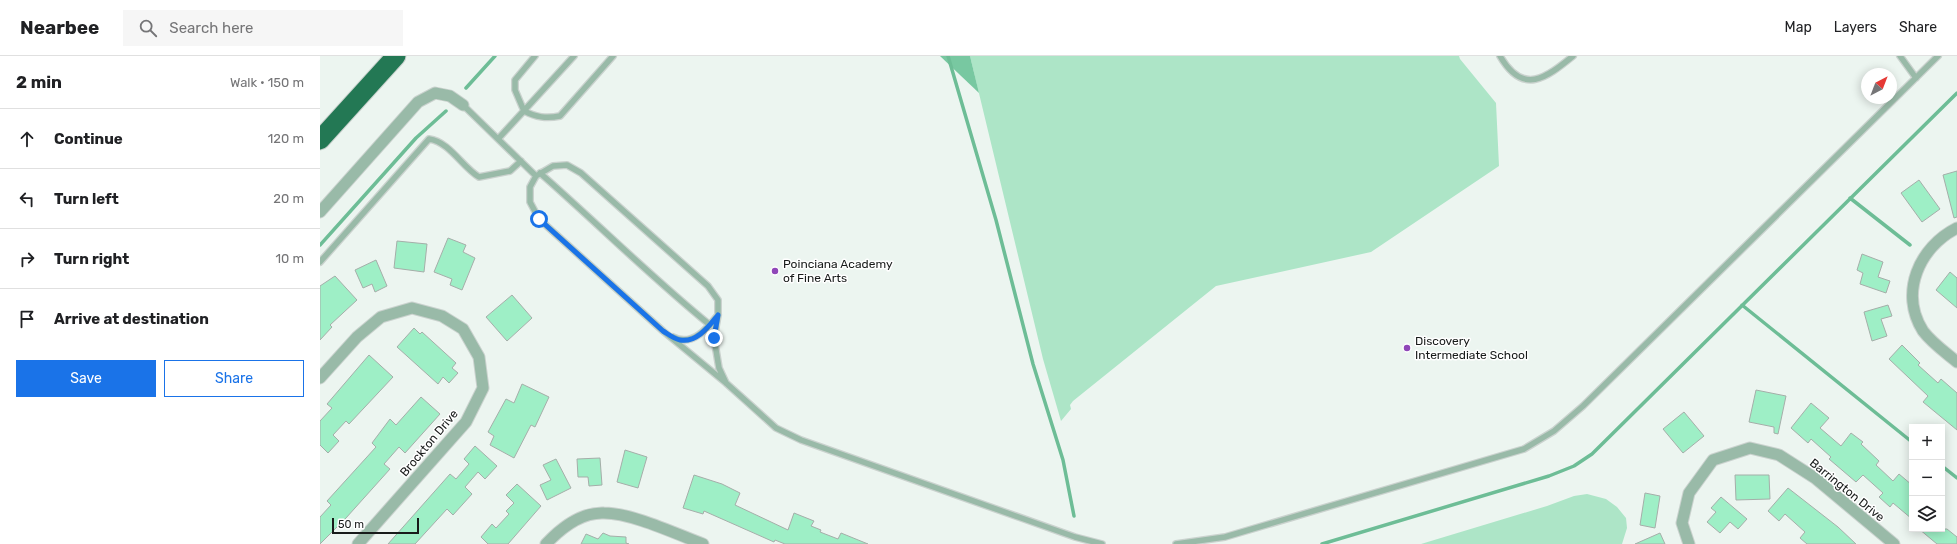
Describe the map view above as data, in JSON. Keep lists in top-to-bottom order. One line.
{"streets":{"street":["Brockton Drive","Barrington Drive"]},"places":["Poinciana Academy of Fine Arts","Discovery Intermediate School"],"scale_bar":"50 m","north":"top right","page":{"header":"Nearbee","search":"Search here","nav":["Map","Layers","Share"],"heading":["2 min","Walk · 150 m"],"list":[["Continue","120 m"],["Turn left","20 m"],["Turn right","10 m"],"Arrive at destination"],"buttons":["Save","Share"],"map_buttons":["+","−"],"scale":"50 m"}}
